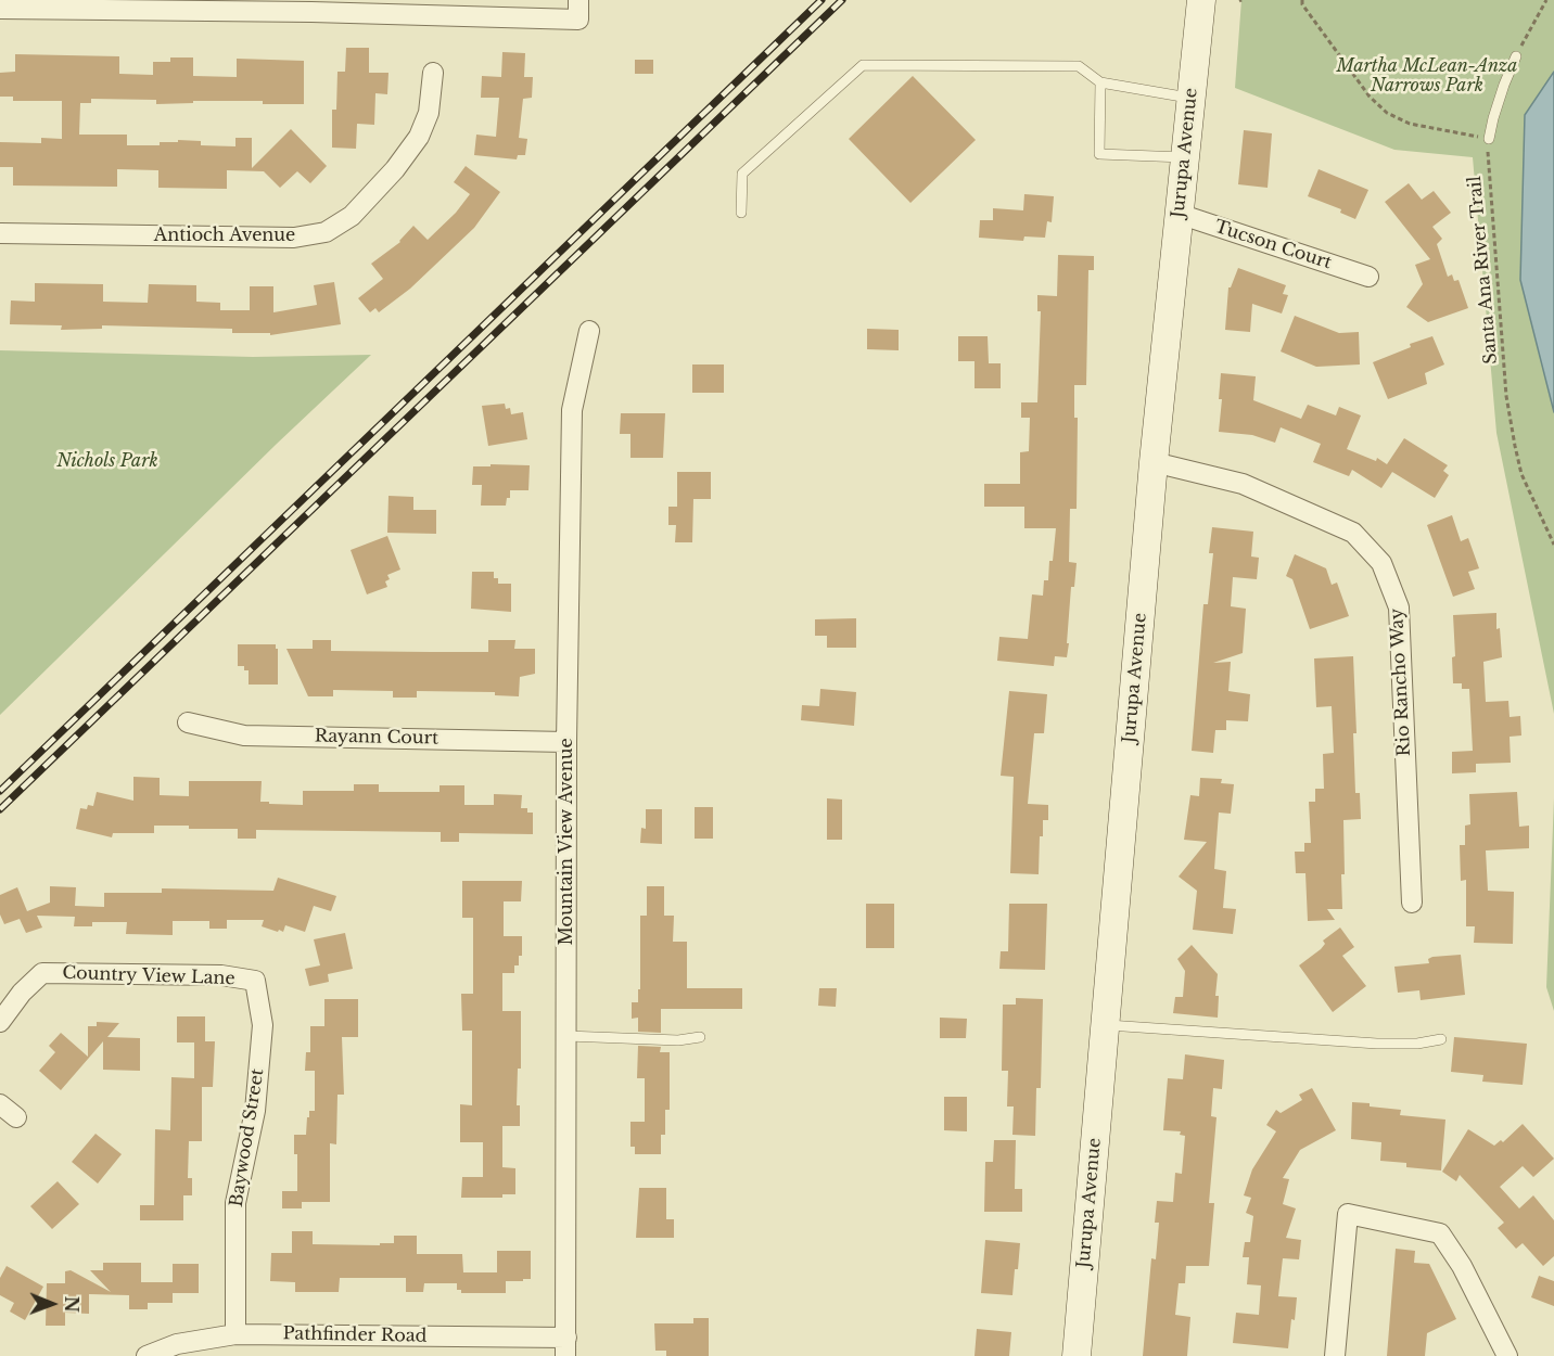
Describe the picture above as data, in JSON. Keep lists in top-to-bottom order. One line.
{"streets":{"main road":["Jurupa Avenue"],"street":["Antioch Avenue","Tucson Court","Rio Rancho Way","Rayann Court","Mountain View Avenue","Country View Lane","Baywood Street","Pathfinder Road"],"path":["Santa Ana River Trail"]},"crossings":[["Jurupa Avenue","Tucson Court"],["Jurupa Avenue","Rio Rancho Way"],["Rayann Court","Mountain View Avenue"],["Mountain View Avenue","Pathfinder Road"],["Country View Lane","Baywood Street"],["Baywood Street","Pathfinder Road"]],"parks":["Martha McLean-Anza Narrows Park","Nichols Park"],"north":"right"}
